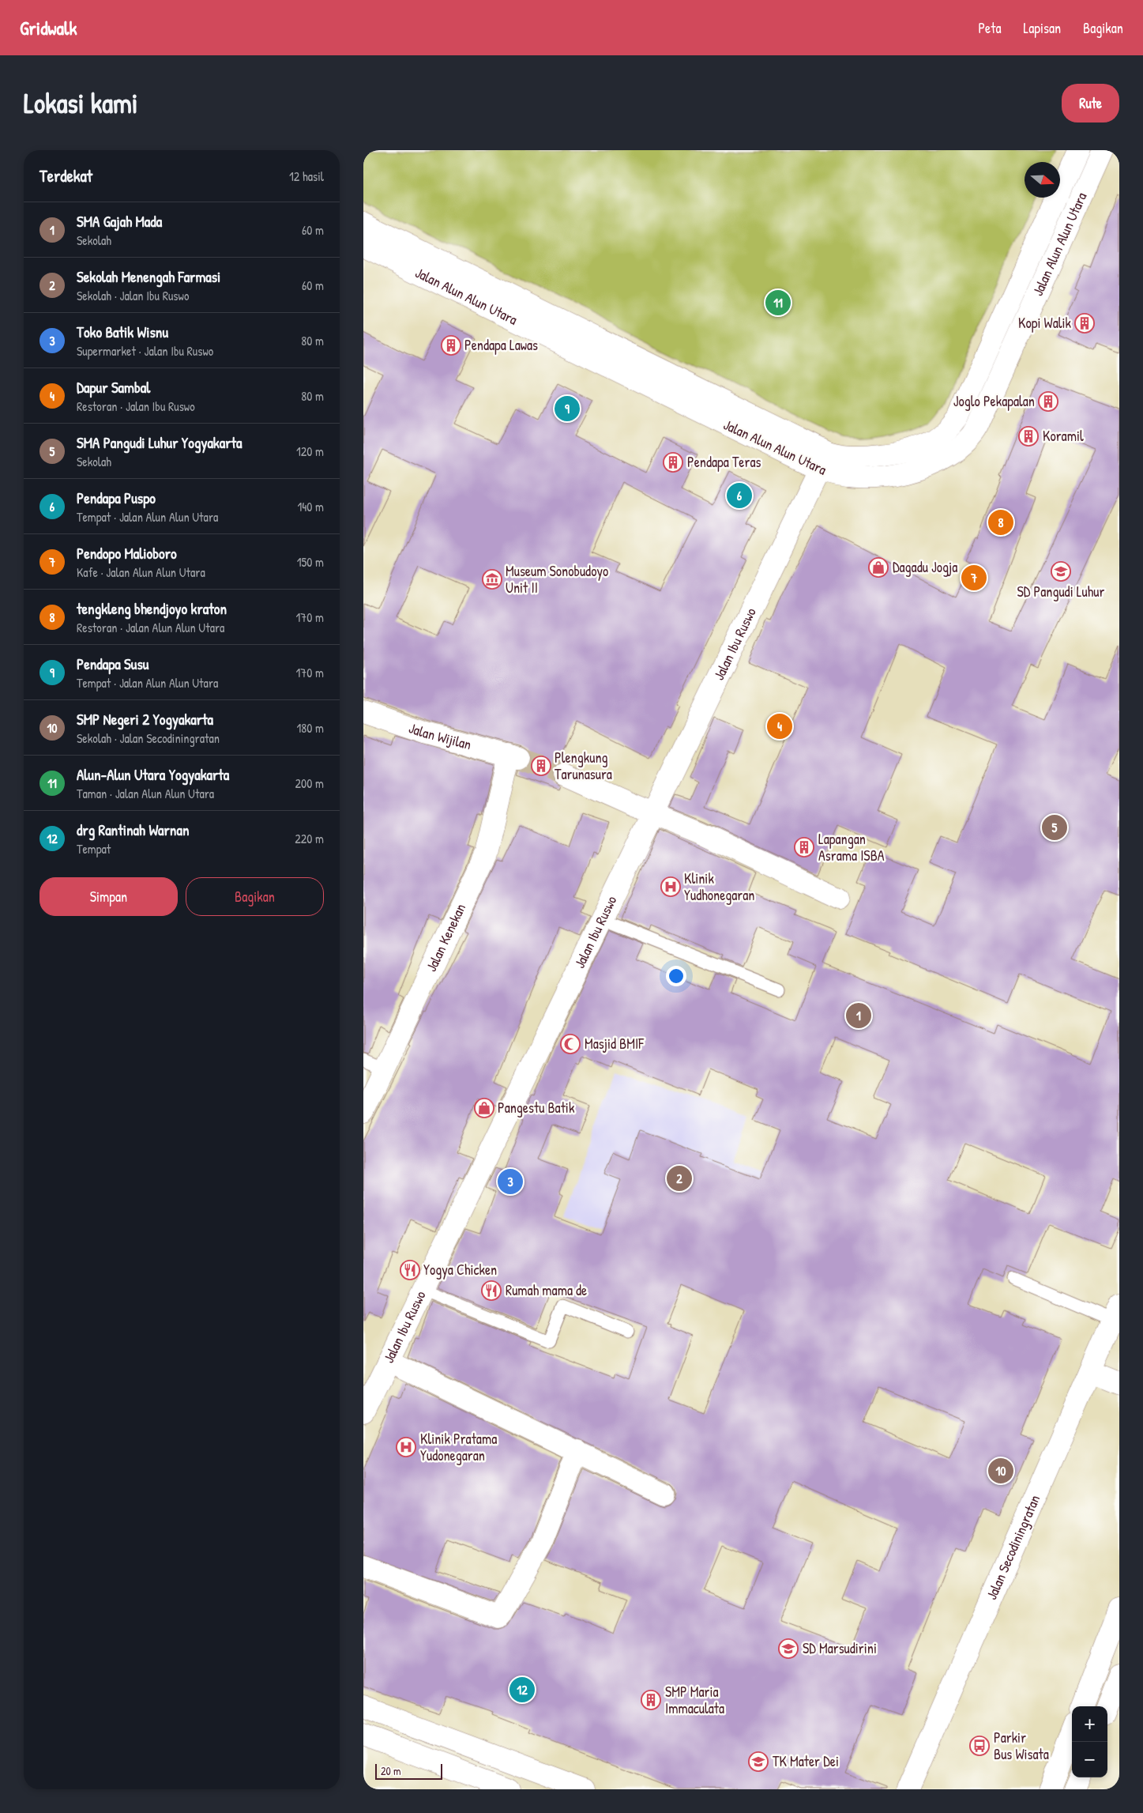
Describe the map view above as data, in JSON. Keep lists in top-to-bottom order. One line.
{"streets":{"street":["Jalan Alun Alun Utara","Jalan Ibu Ruswo","Jalan Wijilan","Jalan Kenekan","Jalan Secodiningratan"]},"crossings":[["Jalan Alun Alun Utara","Jalan Ibu Ruswo"],["Jalan Wijilan","Jalan Kenekan"]],"places":{"building":["Kopi Walik","Pendapa Lawas","Joglo Pekapalan","Koramil","Pendapa Teras","Plengkung Tarunasura","Lapangan Asrama ISBA","SMP Maria Immaculata"],"shop":["Dagadu Jogja","Pangestu Batik"],"school or university":["SD Pangudi Luhur","SD Marsudirini","TK Mater Dei"],"museum":["Museum Sonobudoyo Unit II"],"hospital":["Klinik Yudhonegaran","Klinik Pratama Yudonegaran"],"mosque":["Masjid BMIF"],"restaurant":["Yogya Chicken","Rumah mama de"],"bus stop":["Parkir Bus Wisata"]},"scale_bar":"20 m","north":"right","page":{"header":"Gridwalk","nav":["Peta","Lapisan","Bagikan"],"buttons":["Rute",["Simpan","Bagikan"]],"title":"Lokasi kami","heading":["Terdekat","12 hasil"],"list":[{"mark":"1","name":"SMA Gajah Mada","note":"Sekolah","value":"60 m"},{"mark":"2","name":"Sekolah Menengah Farmasi","note":"Sekolah · Jalan Ibu Ruswo","value":"60 m"},{"mark":"3","name":"Toko Batik Wisnu","note":"Supermarket · Jalan Ibu Ruswo","value":"80 m"},{"mark":"4","name":"Dapur Sambal","note":"Restoran · Jalan Ibu Ruswo","value":"80 m"},{"mark":"5","name":"SMA Pangudi Luhur Yogyakarta","note":"Sekolah","value":"120 m"},{"mark":"6","name":"Pendapa Puspo","note":"Tempat · Jalan Alun Alun Utara","value":"140 m"},{"mark":"7","name":"Pendopo Malioboro","note":"Kafe · Jalan Alun Alun Utara","value":"150 m"},{"mark":"8","name":"tengkleng bhendjoyo kraton","note":"Restoran · Jalan Alun Alun Utara","value":"170 m"},{"mark":"9","name":"Pendapa Susu","note":"Tempat · Jalan Alun Alun Utara","value":"170 m"},{"mark":"10","name":"SMP Negeri 2 Yogyakarta","note":"Sekolah · Jalan Secodiningratan","value":"180 m"},{"mark":"11","name":"Alun-Alun Utara Yogyakarta","note":"Taman · Jalan Alun Alun Utara","value":"200 m"},{"mark":"12","name":"drg Rantinah Warnan","note":"Tempat","value":"220 m"}],"pins":["11","9","6","8","7","4","5","1","2","3","10","12"],"map_buttons":["+","−"],"scale":"20 m"}}
